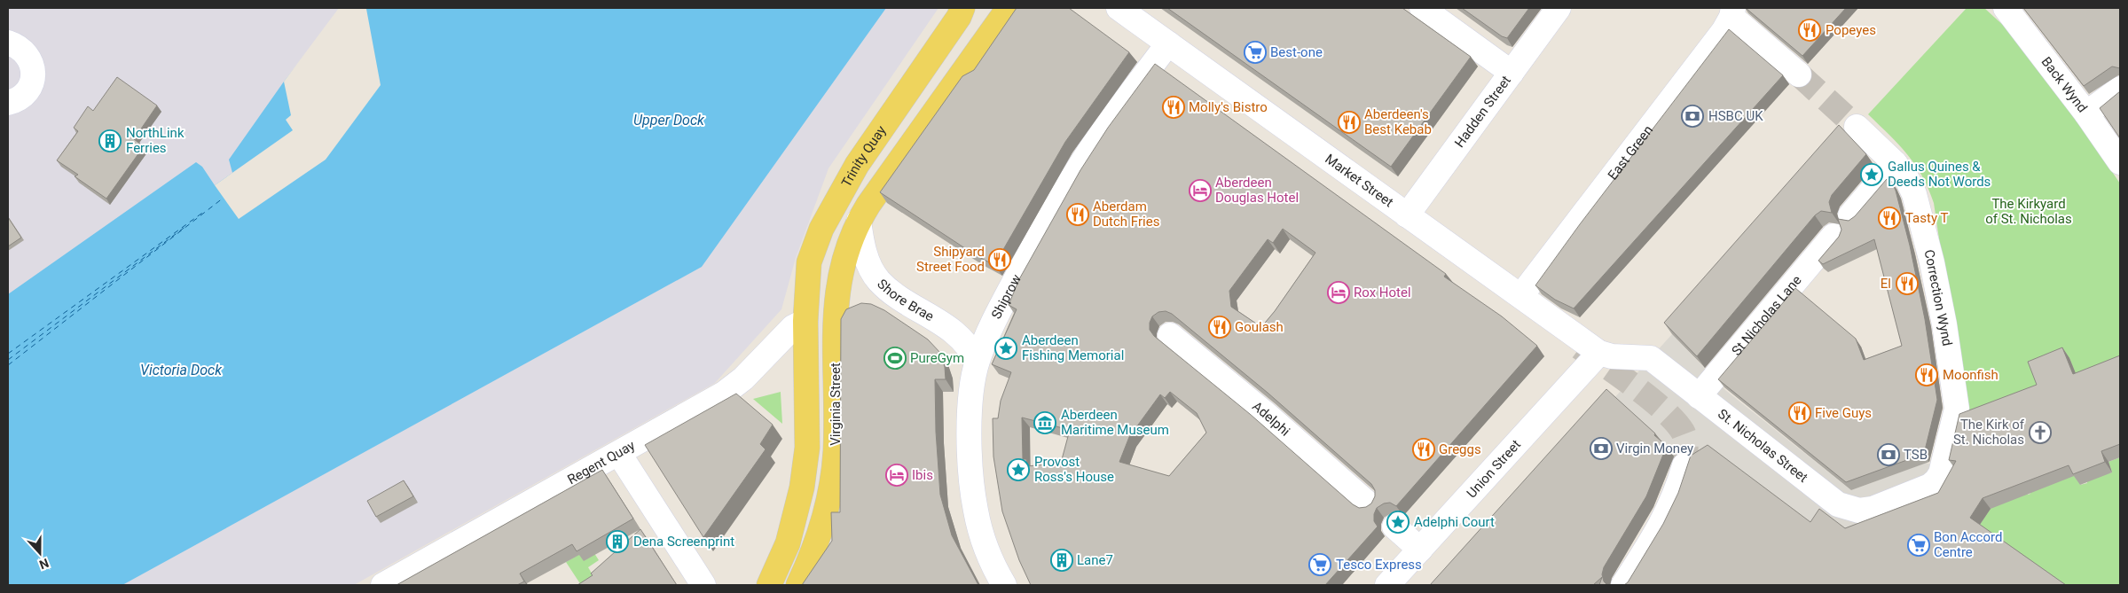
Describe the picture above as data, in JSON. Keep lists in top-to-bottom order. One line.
{"streets":{"main road":["Trinity Quay","Virginia Street"],"street":["Back Wynd","Hadden Street","East Green","Market Street","Shiprow","Shore Brae","Correction Wynd","St Nicholas Lane","Adelphi","St. Nicholas Street","Regent Quay","Union Street"]},"crossings":[["Hadden Street","Market Street"],["Trinity Quay","Regent Quay"],["Market Street","Shiprow"],["Market Street","St. Nicholas Street"],["Market Street","Union Street"],["Shiprow","Shore Brae"],["Shore Brae","Virginia Street"],["Correction Wynd","St. Nicholas Street"],["St Nicholas Lane","St. Nicholas Street"],["St. Nicholas Street","Union Street"]],"water":["Upper Dock","Victoria Dock"],"parks":["The Kirkyard of St. Nicholas"],"places":{"restaurant":["Popeyes","Molly's Bistro","Aberdeen's Best Kebab","Aberdam Dutch Fries","Tasty T","Shipyard Street Food","El","Goulash","Moonfish","Five Guys","Greggs"],"supermarket":["Best-one","Bon Accord Centre","Tesco Express"],"bank":["HSBC UK","Virgin Money","TSB"],"building":["NorthLink Ferries","Dena Screenprint","Lane7"],"place":["Gallus Quines & Deeds Not Words","Aberdeen Fishing Memorial","Provost Ross's House","Adelphi Court"],"hotel":["Aberdeen Douglas Hotel","Rox Hotel","Ibis"],"sports":["PureGym"],"museum":["Aberdeen Maritime Museum"],"church":["The Kirk of St. Nicholas"]},"north":"bottom"}
